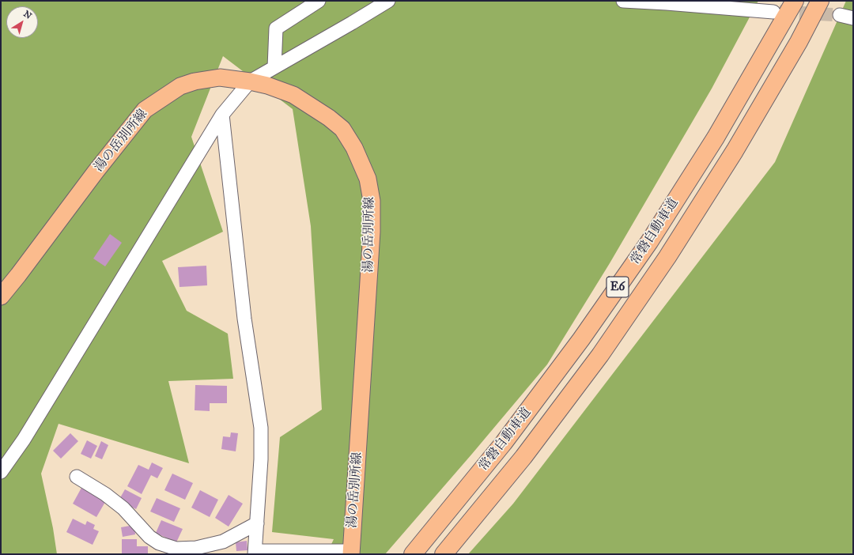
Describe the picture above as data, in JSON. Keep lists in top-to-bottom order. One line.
{"streets":{"highway":["常磐自動車道","E6"],"main road":["湯の岳別所線"]},"north":"top right"}
